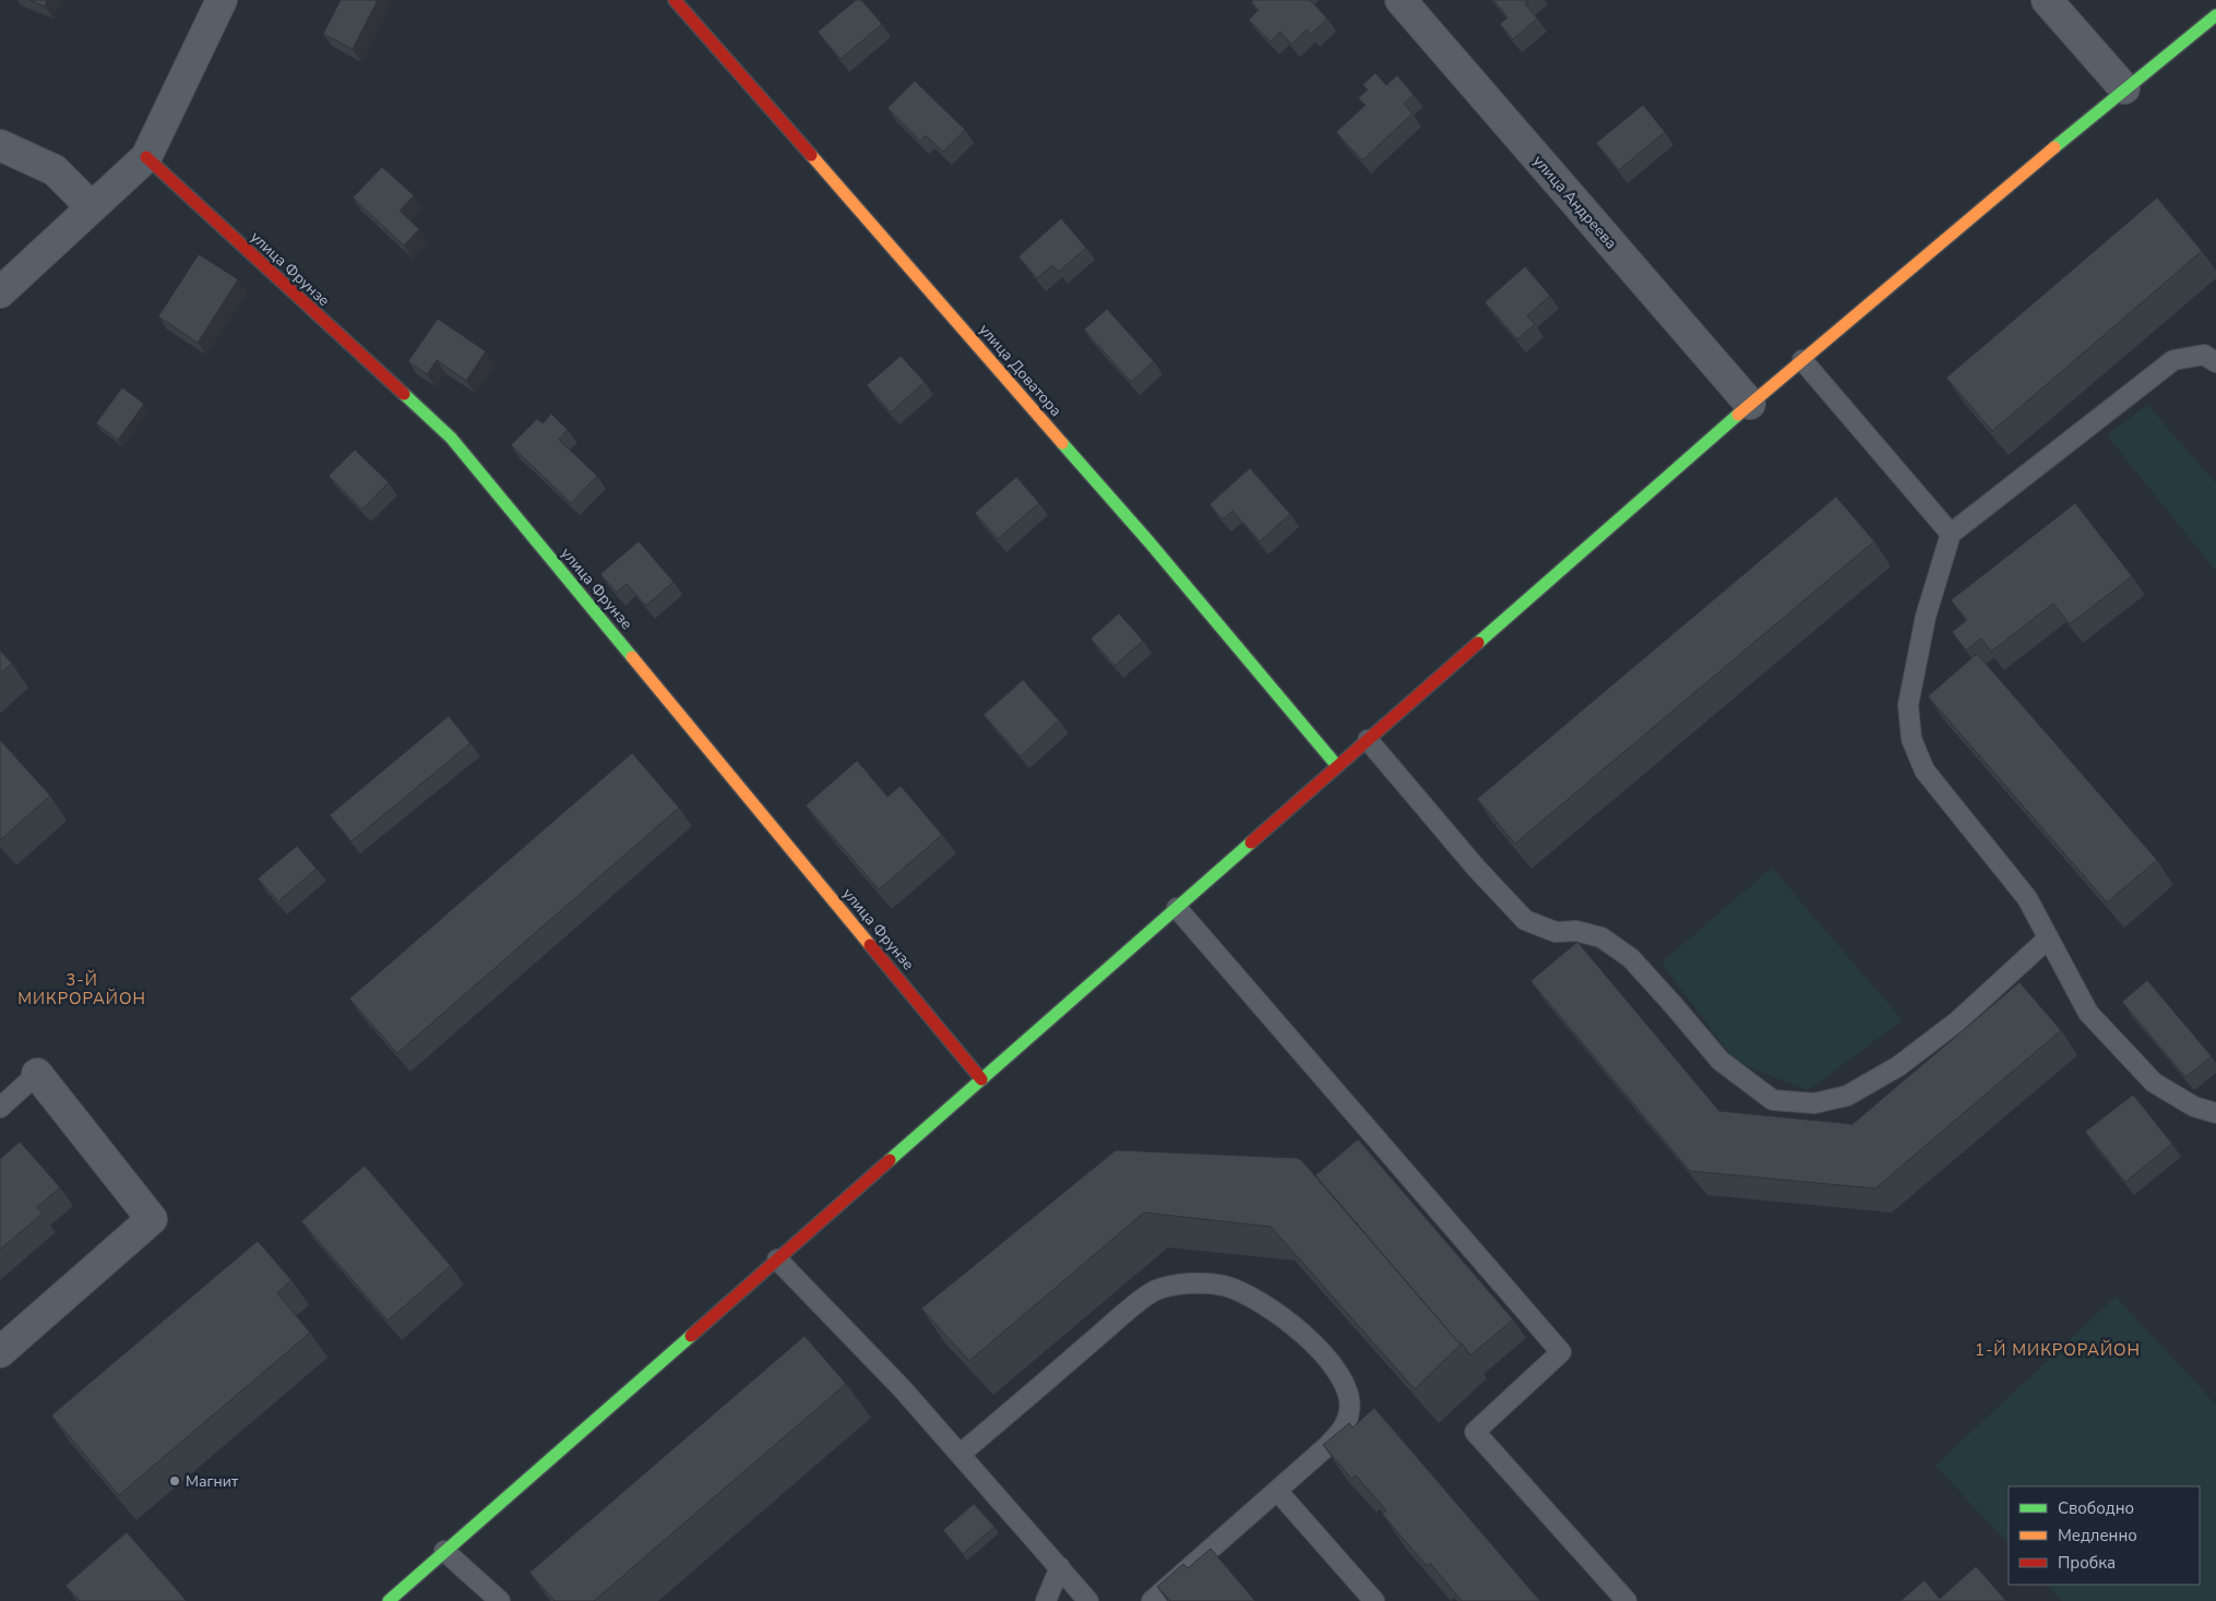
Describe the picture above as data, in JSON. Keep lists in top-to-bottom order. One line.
{"streets":{"street":["улица Андреева","улица Фрунзе","улица Доватора"]},"districts":["3-Й МИКРОРАЙОН","1-Й МИКРОРАЙОН"],"places":["Магнит"],"legend":["Свободно","Медленно","Пробка"]}
